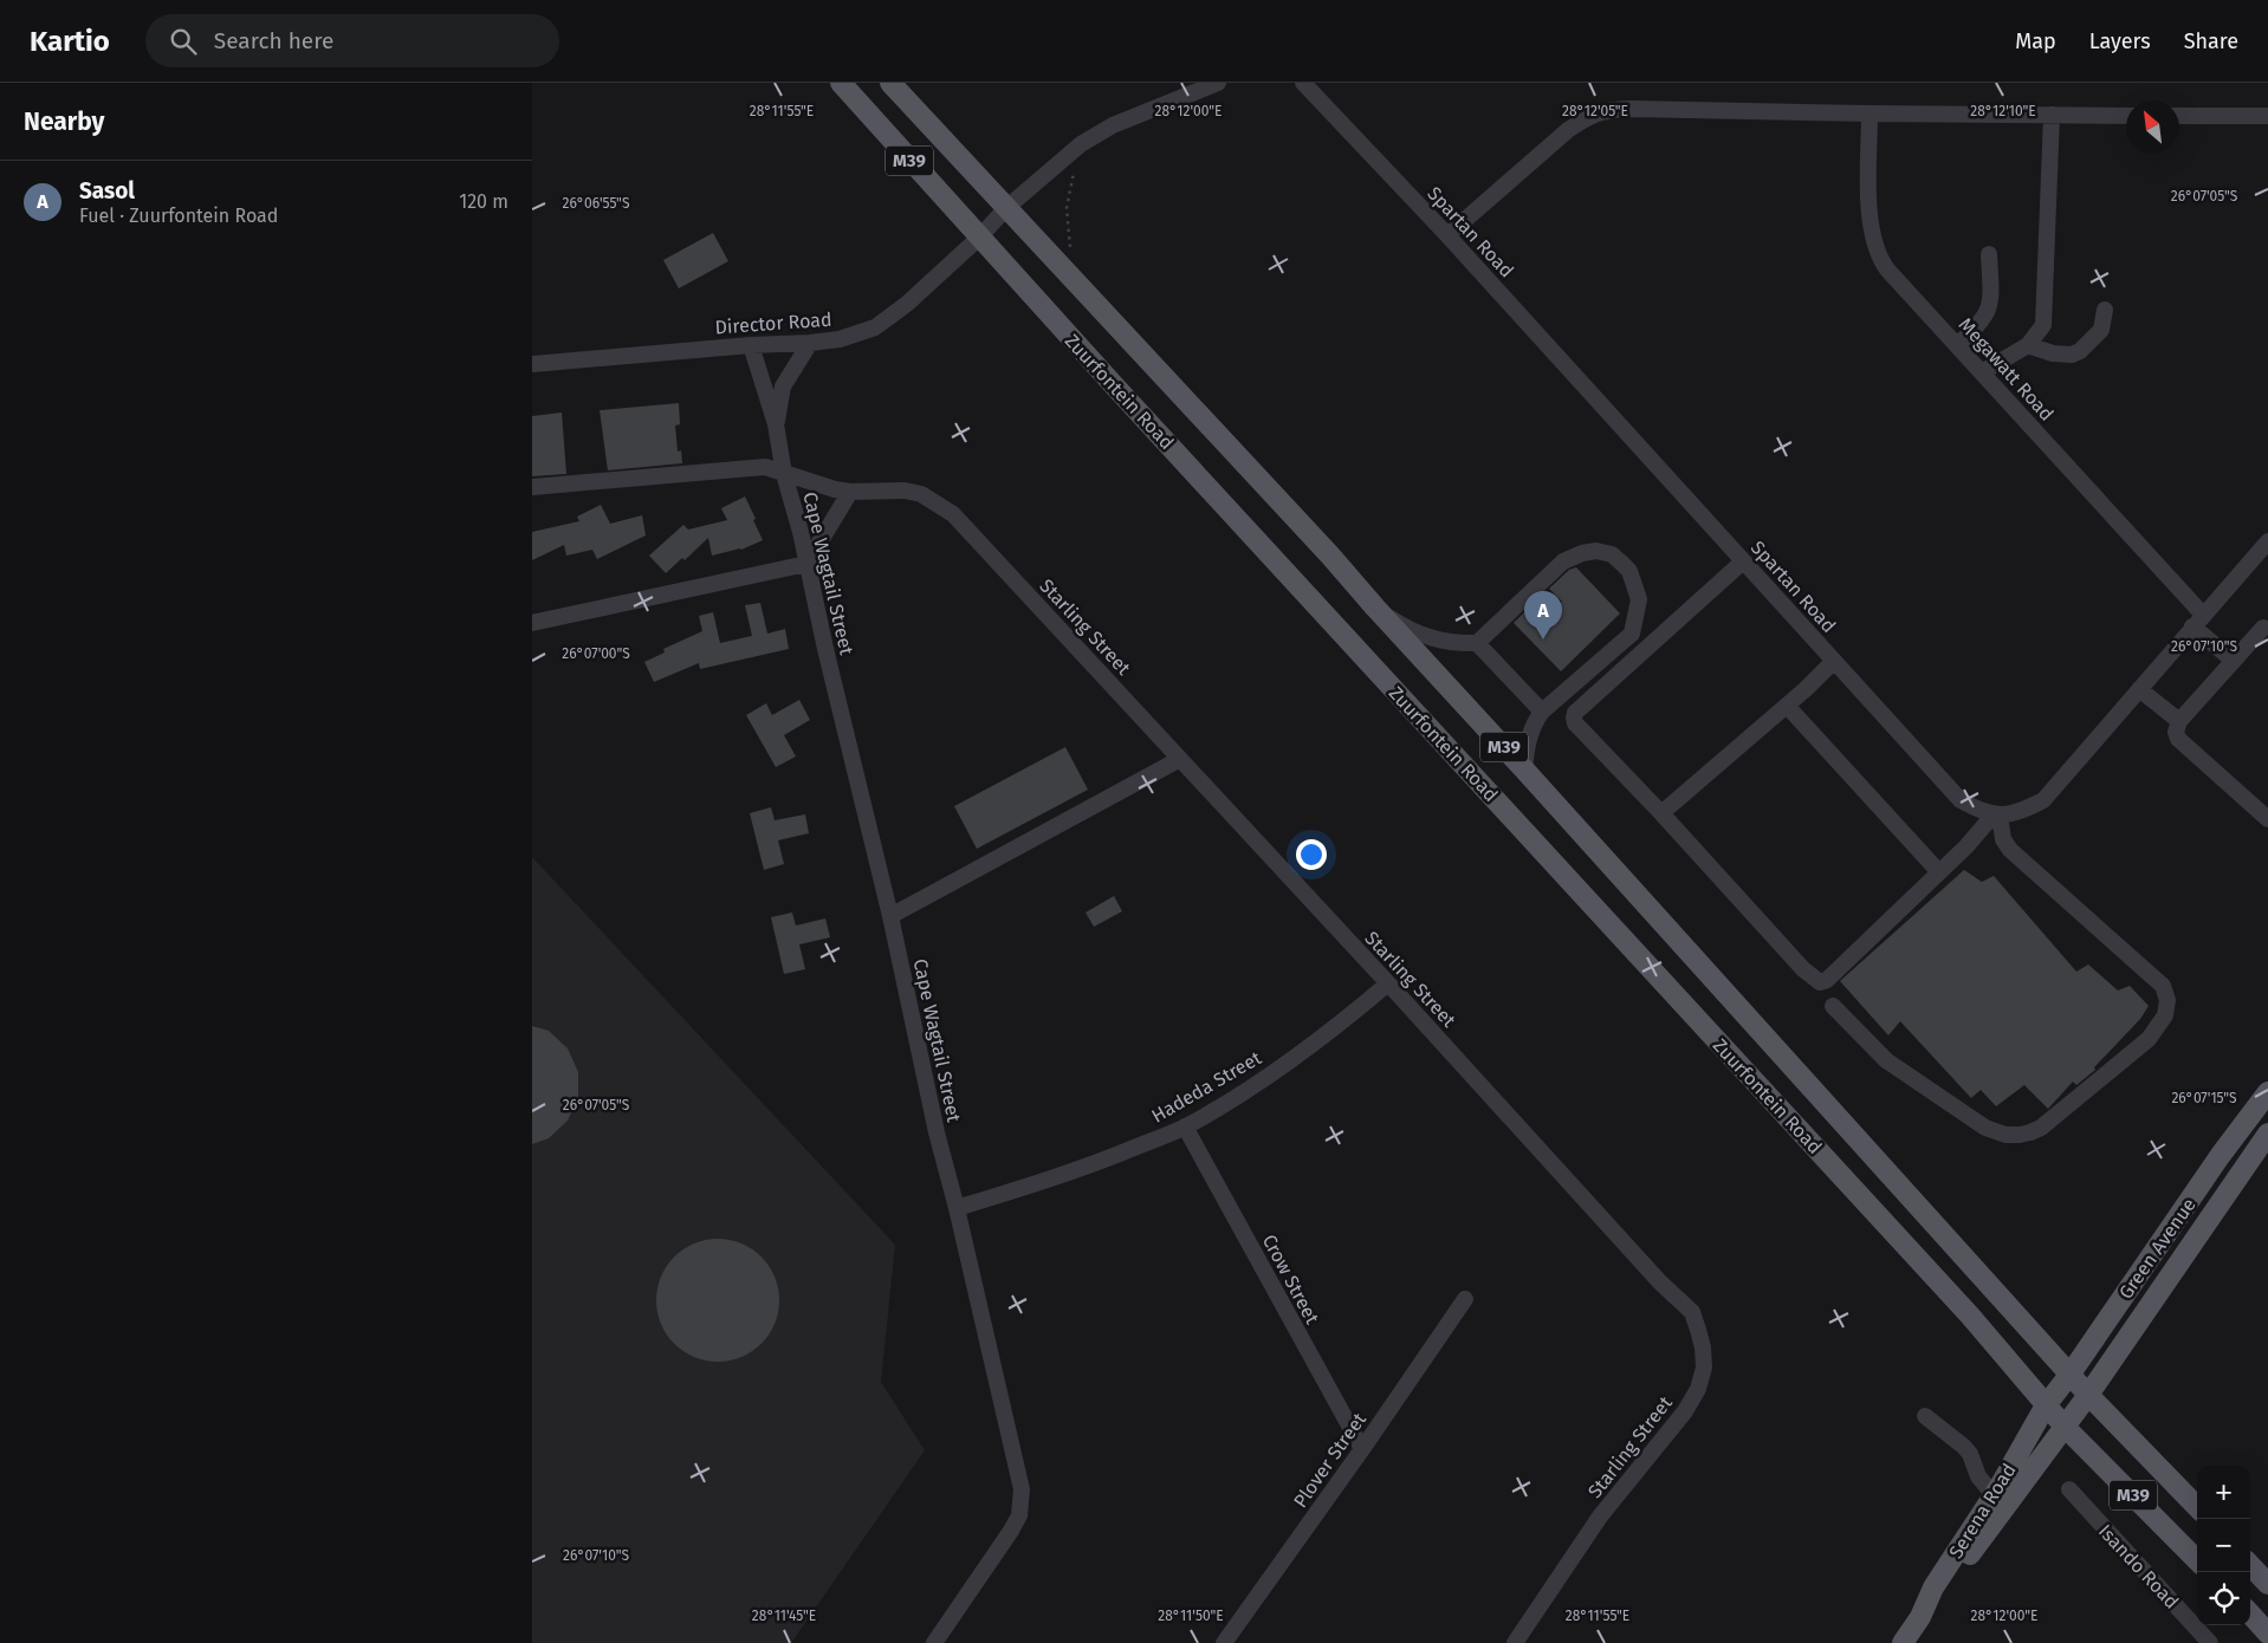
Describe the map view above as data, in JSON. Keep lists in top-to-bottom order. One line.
{"streets":{"main road":["M39","Zuurfontein Road","Green Avenue","Serena Road"],"street":["Spartan Road","Director Road","Megawatt Road","Cape Wagtail Street","Starling Street","Hadeda Street","Crow Street","Plover Street","Isando Road"]},"crossings":[["M39","Zuurfontein Road"],["M39","Green Avenue"],["M39","Serena Road"],["Director Road","Zuurfontein Road"],["Zuurfontein Road","Green Avenue"],["Zuurfontein Road","Serena Road"],["Cape Wagtail Street","Starling Street"],["Cape Wagtail Street","Hadeda Street"],["Starling Street","Hadeda Street"],["Hadeda Street","Crow Street"],["Green Avenue","Serena Road"],["Crow Street","Plover Street"]],"north":"top left","page":{"header":"Kartio","search":"Search here","nav":["Map","Layers","Share"],"heading":"Nearby","list":[{"mark":"A","name":"Sasol","note":"Fuel · Zuurfontein Road","value":"120 m"}],"pins":"A","map_buttons":["+","−"]},"coordinates":["28°11'55\"E","28°12'00\"E","28°12'05\"E","28°12'10\"E","26°07'05\"S","26°06'55\"S","26°07'10\"S","26°07'00\"S","26°07'15\"S","28°11'45\"E","28°11'50\"E"]}
